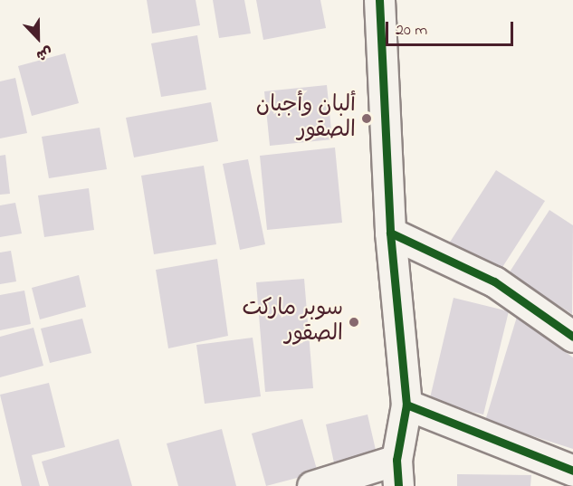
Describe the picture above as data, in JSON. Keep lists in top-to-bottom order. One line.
{"places":["ألبان وأجبان الصقور","سوبر ماركت الصقور"],"scale_bar":"20 m","north":"bottom"}
